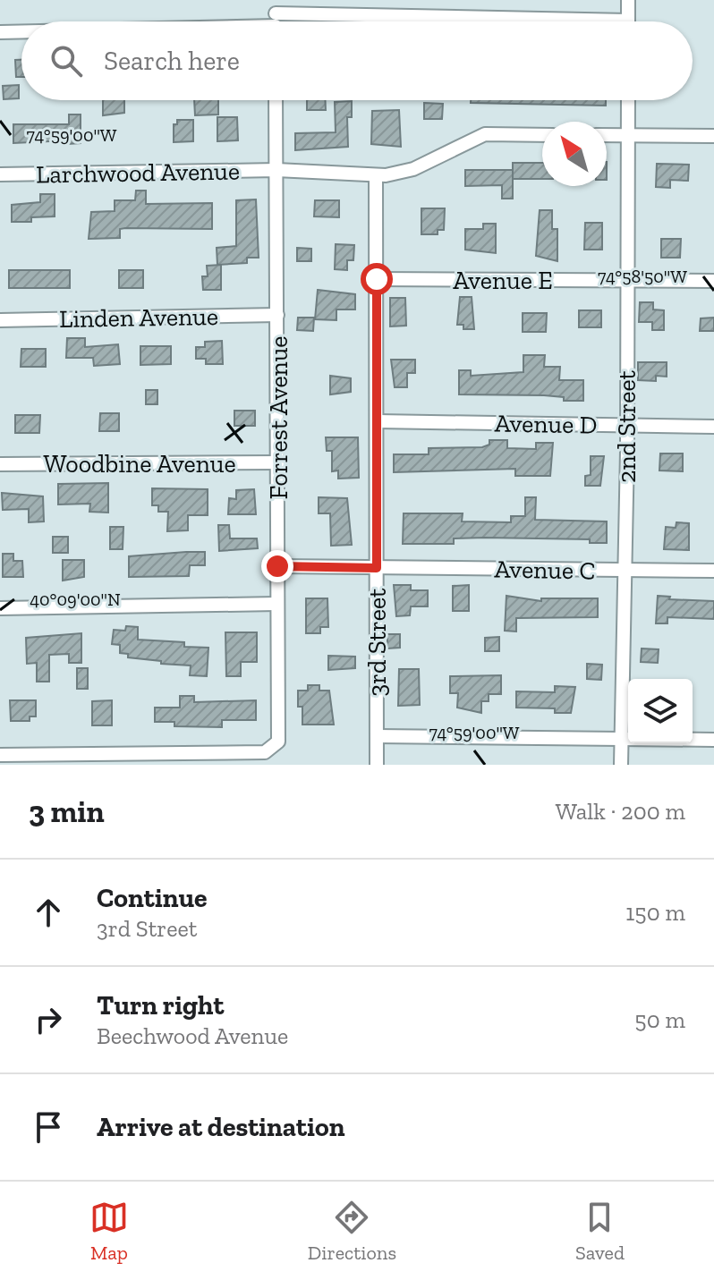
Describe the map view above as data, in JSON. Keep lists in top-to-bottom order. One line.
{"streets":{"street":["Larchwood Avenue","Avenue E","Linden Avenue","Forrest Avenue","Avenue D","2nd Street","Woodbine Avenue","Avenue C","3rd Street"]},"crossings":[["Larchwood Avenue","Forrest Avenue"],["Larchwood Avenue","3rd Street"],["Avenue E","2nd Street"],["Avenue E","3rd Street"],["Linden Avenue","Forrest Avenue"],["Forrest Avenue","Woodbine Avenue"],["Forrest Avenue","Avenue C"],["Avenue D","2nd Street"],["Avenue D","3rd Street"],["2nd Street","Avenue C"],["Avenue C","3rd Street"]],"north":"top left","page":{"search":"Search here","heading":["3 min","Walk · 200 m"],"list":[["Continue","3rd Street","150 m"],["Turn right","Beechwood Avenue","50 m"],"Arrive at destination"],"nav":["Map","Directions","Saved"]},"coordinates":["74°59'00\"W","74°58'50\"W","40°09'00\"N"]}
